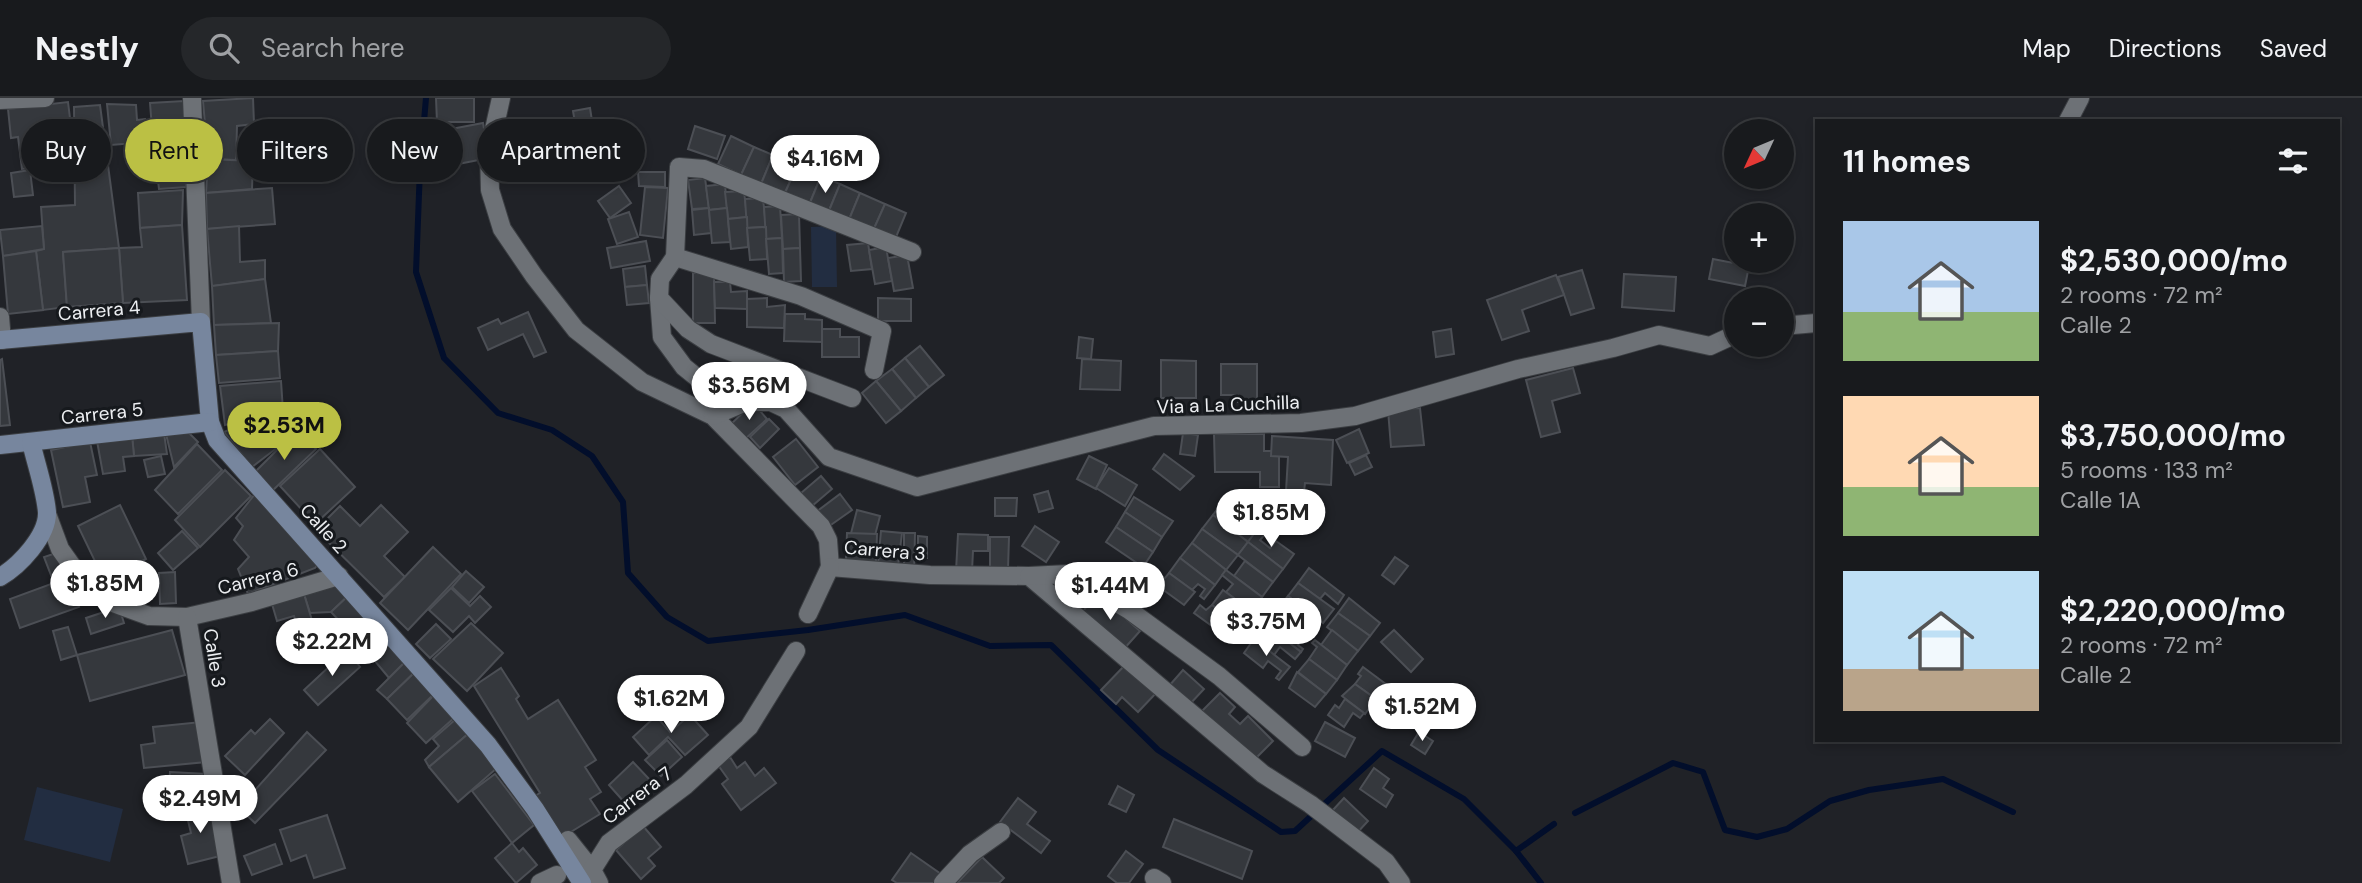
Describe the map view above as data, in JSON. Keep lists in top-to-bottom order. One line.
{"streets":{"main road":["Carrera 4","Carrera 5","Calle 2","Calle 3"],"street":["Via a La Cuchilla","Carrera 3","Carrera 6","Carrera 7"]},"crossings":[["Carrera 4","Calle 2"],["Carrera 5","Calle 2"],["Carrera 5","Calle 3"],["Calle 2","Carrera 6"],["Calle 2","Carrera 7"],["Carrera 6","Calle 3"]],"north":"bottom left","page":{"header":"Nestly","search":"Search here","nav":["Map","Directions","Saved"],"map_buttons":["+","−"],"chip":["Buy","Rent","Filters","New","Apartment"],"heading":"11 homes","price":["$4.16M","$3.56M","$2.53M","$1.85M","$1.85M","$1.44M","$3.75M","$2.22M","$1.62M","$1.52M","$2.49M"],"list":[{"name":"$2,530,000/mo","note":"2 rooms · 72 m² · Calle 2"},{"name":"$3,750,000/mo","note":"5 rooms · 133 m² · Calle 1A"},{"name":"$2,220,000/mo","note":"2 rooms · 72 m² · Calle 2"}]}}
